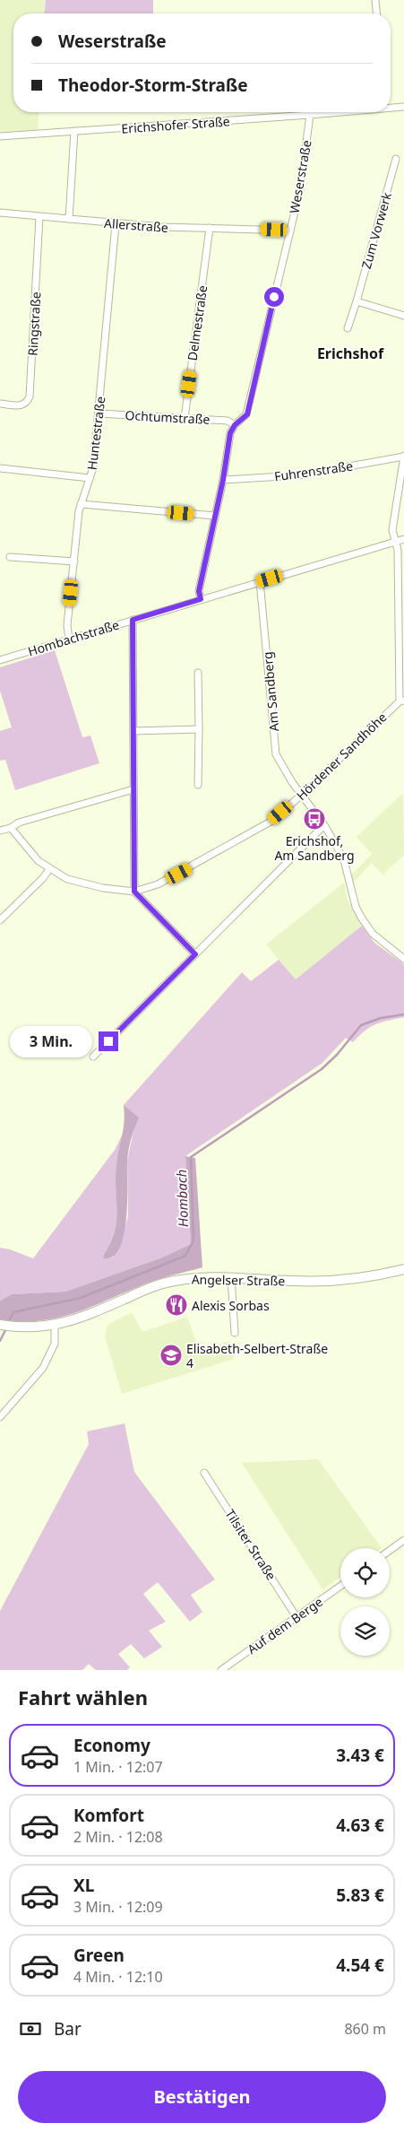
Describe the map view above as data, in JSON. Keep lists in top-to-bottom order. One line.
{"streets":{"main road":["Angelser Straße"],"street":["Erichshofer Straße","Weserstraße","Allerstraße","Zum Vorwerk","Delmestraße","Ringstraße","Ochtumstraße","Huntestraße","Fuhrenstraße","Hombachstraße","Am Sandberg","Hördener Sandhöhe","Tilsiter Straße","Auf dem Berge"]},"crossings":[["Erichshofer Straße","Weserstraße"],["Weserstraße","Allerstraße"],["Weserstraße","Ochtumstraße"],["Weserstraße","Fuhrenstraße"],["Weserstraße","Hombachstraße"],["Allerstraße","Delmestraße"],["Allerstraße","Huntestraße"],["Delmestraße","Ochtumstraße"],["Ochtumstraße","Huntestraße"],["Huntestraße","Hombachstraße"],["Hombachstraße","Am Sandberg"],["Am Sandberg","Hördener Sandhöhe"],["Tilsiter Straße","Auf dem Berge"]],"districts":["Erichshof"],"water":["Hombach"],"places":{"bus stop":["Erichshof, Am Sandberg"],"restaurant":["Alexis Sorbas"],"school or university":["Elisabeth-Selbert-Straße 4"]},"page":{"banner":["Weserstraße","Theodor-Storm-Straße"],"bubble":"3 Min.","heading":"Fahrt wählen","list":[{"name":"Economy","note":"1 Min. · 12:07","value":"3.43 €"},{"name":"Komfort","note":"2 Min. · 12:08","value":"4.63 €"},{"name":"XL","note":"3 Min. · 12:09","value":"5.83 €"},{"name":"Green","note":"4 Min. · 12:10","value":"4.54 €"}],"pay":["Bar","860 m"],"buttons":"Bestätigen"}}
